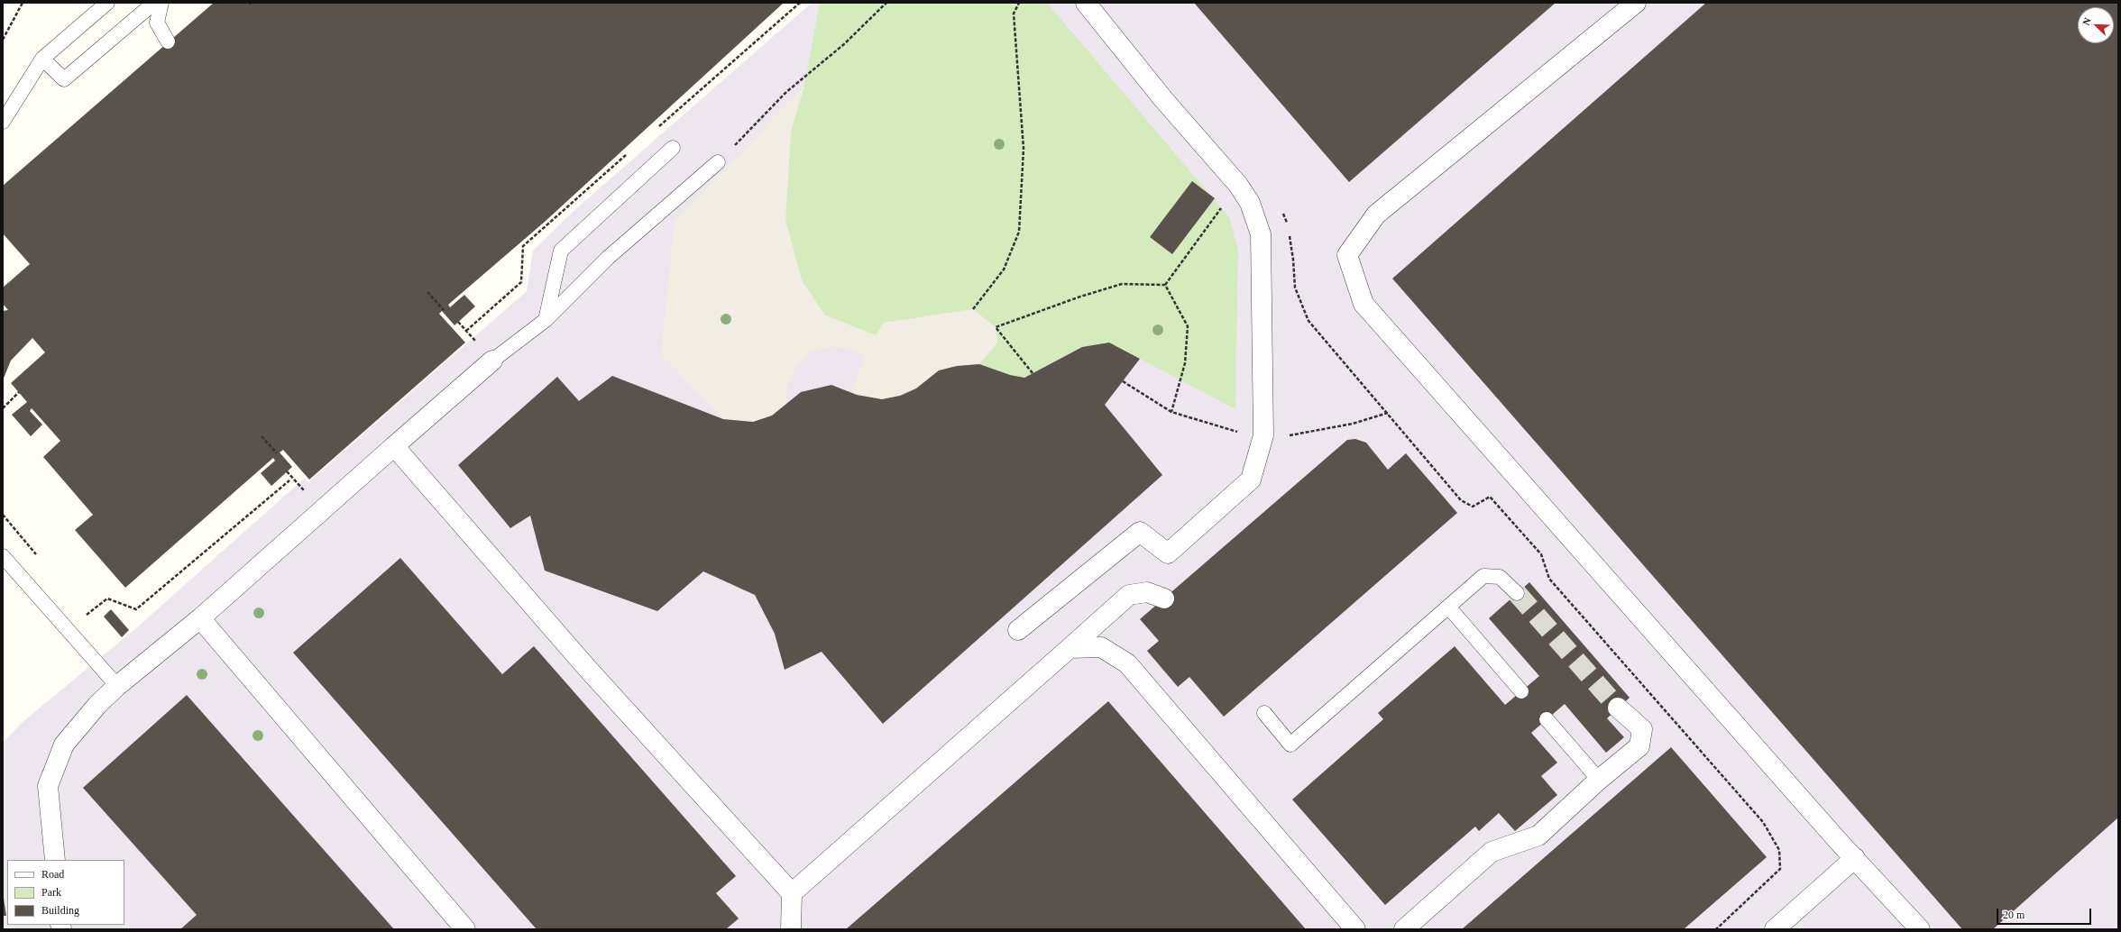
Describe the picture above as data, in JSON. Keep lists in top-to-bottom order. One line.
{"legend":["Road","Park","Building"],"scale_bar":"20 m","north":"top left"}
